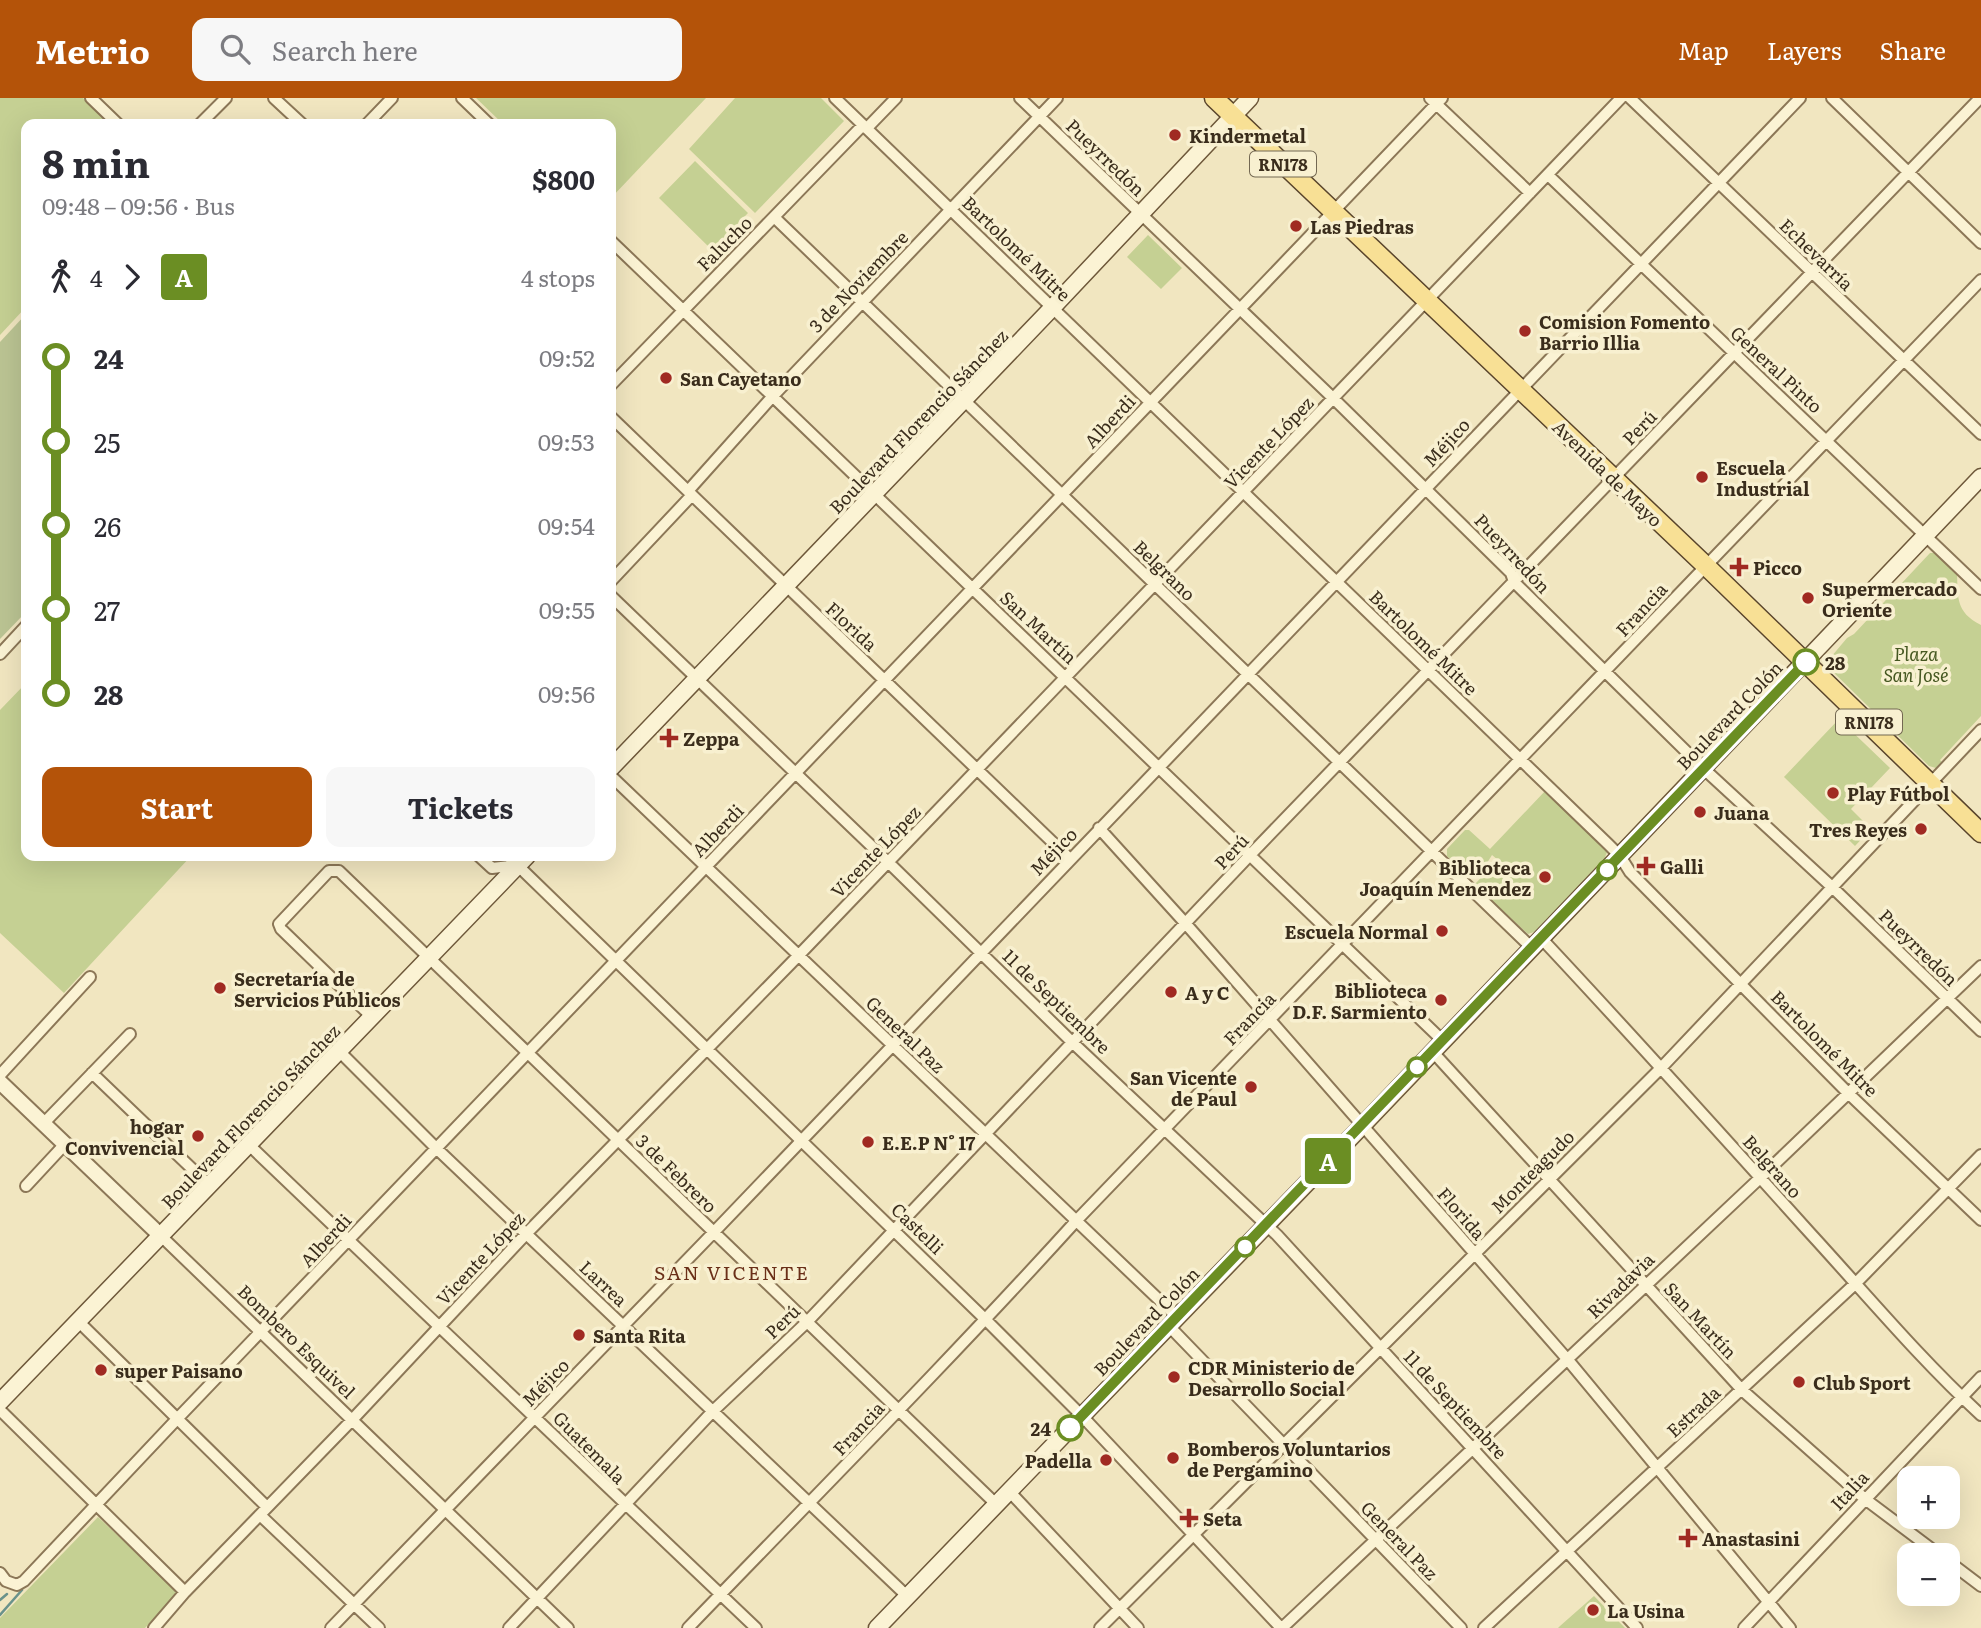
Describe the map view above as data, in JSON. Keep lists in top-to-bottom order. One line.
{"streets":{"main road":["RN178","Boulevard Florencio Sánchez","Avenida de Mayo","Boulevard Colón"],"street":["Pueyrredón","Falucho","Bartolomé Mitre","Echevarría","3 de Noviembre","General Pinto","Alberdi","Perú","Vicente López","Méjico","Belgrano","Francia","Florida","San Martín","11 de Septiembre","General Paz","Monteagudo","3 de Febrero","Castelli","Larrea","Rivadavia","Bombero Esquivel","Estrada","Guatemala","Italia"]},"crossings":[["Pueyrredón","3 de Noviembre"],["Pueyrredón","Boulevard Florencio Sánchez"],["Pueyrredón","Alberdi"],["Pueyrredón","Perú"],["Pueyrredón","Vicente López"],["Pueyrredón","Méjico"],["Pueyrredón","Francia"],["Pueyrredón","Boulevard Colón"],["Pueyrredón","Monteagudo"],["Pueyrredón","Rivadavia"],["RN178","Boulevard Florencio Sánchez"],["RN178","Avenida de Mayo"],["Falucho","Bartolomé Mitre"],["Falucho","Belgrano"],["Falucho","San Martín"],["Bartolomé Mitre","3 de Noviembre"],["Bartolomé Mitre","Boulevard Florencio Sánchez"],["Bartolomé Mitre","Alberdi"],["Bartolomé Mitre","Perú"],["Bartolomé Mitre","Vicente López"],["Bartolomé Mitre","Méjico"],["Bartolomé Mitre","Francia"],["Bartolomé Mitre","Boulevard Colón"],["Bartolomé Mitre","Monteagudo"],["Bartolomé Mitre","Rivadavia"],["Bartolomé Mitre","Estrada"],["Echevarría","Perú"],["Echevarría","Méjico"],["Echevarría","Francia"],["3 de Noviembre","Belgrano"],["3 de Noviembre","Florida"],["3 de Noviembre","San Martín"],["General Pinto","Perú"],["General Pinto","Vicente López"],["General Pinto","Méjico"],["General Pinto","Francia"],["General Pinto","Boulevard Colón"],["Boulevard Florencio Sánchez","Avenida de Mayo"],["Boulevard Florencio Sánchez","Belgrano"],["Boulevard Florencio Sánchez","Florida"],["Boulevard Florencio Sánchez","San Martín"],["Boulevard Florencio Sánchez","11 de Septiembre"],["Boulevard Florencio Sánchez","3 de Febrero"],["Boulevard Florencio Sánchez","Larrea"],["Boulevard Florencio Sánchez","Bombero Esquivel"],["Boulevard Florencio Sánchez","Guatemala"],["Alberdi","Avenida de Mayo"],["Alberdi","Belgrano"],["Alberdi","Florida"],["Alberdi","San Martín"],["Alberdi","11 de Septiembre"],["Alberdi","General Paz"],["Alberdi","3 de Febrero"],["Alberdi","Castelli"],["Alberdi","Larrea"],["Alberdi","Bombero Esquivel"],["Alberdi","Guatemala"],["Perú","Avenida de Mayo"],["Perú","Belgrano"],["Perú","Florida"],["Perú","San Martín"],["Perú","11 de Septiembre"],["Perú","General Paz"],["Perú","3 de Febrero"],["Perú","Castelli"],["Perú","Larrea"],["Perú","Bombero Esquivel"],["Perú","Guatemala"],["Vicente López","Avenida de Mayo"],["Vicente López","Belgrano"],["Vicente López","Florida"],["Vicente López","San Martín"],["Vicente López","11 de Septiembre"],["Vicente López","General Paz"],["Vicente López","3 de Febrero"],["Vicente López","Castelli"],["Vicente López","Larrea"],["Vicente López","Bombero Esquivel"],["Vicente López","Guatemala"],["Méjico","Avenida de Mayo"],["Méjico","Belgrano"],["Méjico","Florida"],["Méjico","San Martín"],["Méjico","11 de Septiembre"],["Méjico","General Paz"],["Méjico","3 de Febrero"],["Méjico","Castelli"],["Méjico","Larrea"],["Méjico","Bombero Esquivel"],["Méjico","Guatemala"],["Avenida de Mayo","Francia"],["Avenida de Mayo","Boulevard Colón"],["Avenida de Mayo","Monteagudo"],["Belgrano","Francia"],["Belgrano","Boulevard Colón"],["Belgrano","Monteagudo"],["Belgrano","Rivadavia"],["Belgrano","Estrada"],["Belgrano","Italia"],["Francia","Florida"],["Francia","San Martín"],["Francia","11 de Septiembre"],["Francia","General Paz"],["Francia","3 de Febrero"],["Francia","Castelli"],["Francia","Larrea"],["Francia","Guatemala"],["Florida","Boulevard Colón"],["Florida","Monteagudo"],["Florida","Rivadavia"],["Florida","Estrada"],["Florida","Italia"],["San Martín","Boulevard Colón"],["San Martín","Monteagudo"],["San Martín","Rivadavia"],["San Martín","Estrada"],["San Martín","Italia"],["Boulevard Colón","11 de Septiembre"],["Boulevard Colón","General Paz"],["Boulevard Colón","3 de Febrero"],["Boulevard Colón","Castelli"],["Boulevard Colón","Larrea"],["11 de Septiembre","Monteagudo"],["11 de Septiembre","Rivadavia"],["11 de Septiembre","Estrada"],["General Paz","Monteagudo"],["General Paz","Rivadavia"],["Monteagudo","Castelli"],["Castelli","Rivadavia"]],"districts":["SAN VICENTE"],"parks":["Plaza San José"],"places":{"other":["Kindermetal","Las Piedras","Comision Fomento Barrio Illia","San Cayetano","Escuela Industrial","Supermercado Oriente","28","Play Fútbol","Juana","Tres Reyes","Biblioteca Joaquín Menendez","Escuela Normal","Secretaría de Servicios Públicos","A y C","Biblioteca D.F. Sarmiento","San Vicente de Paul","hogar Convivencial","E.E.P N° 17","Santa Rita","super Paisano","CDR Ministerio de Desarrollo Social","Club Sport","24","Bomberos Voluntarios de Pergamino","Padella","La Usina"],"health":["Picco","Zeppa","Galli","Seta","Anastasini"]},"lines":["bus line A"],"page":{"header":"Metrio","search":"Search here","nav":["Map","Layers","Share"],"on_map":"A","heading":["8 min","09:48 – 09:56 · Bus","$800"],"legs":["4","A","4 stops"],"list":[{"name":"24","value":"09:52"},{"name":"25","value":"09:53"},{"name":"26","value":"09:54"},{"name":"27","value":"09:55"},{"name":"28","value":"09:56"}],"buttons":["Start","Tickets"],"map_buttons":["+","−"]}}
